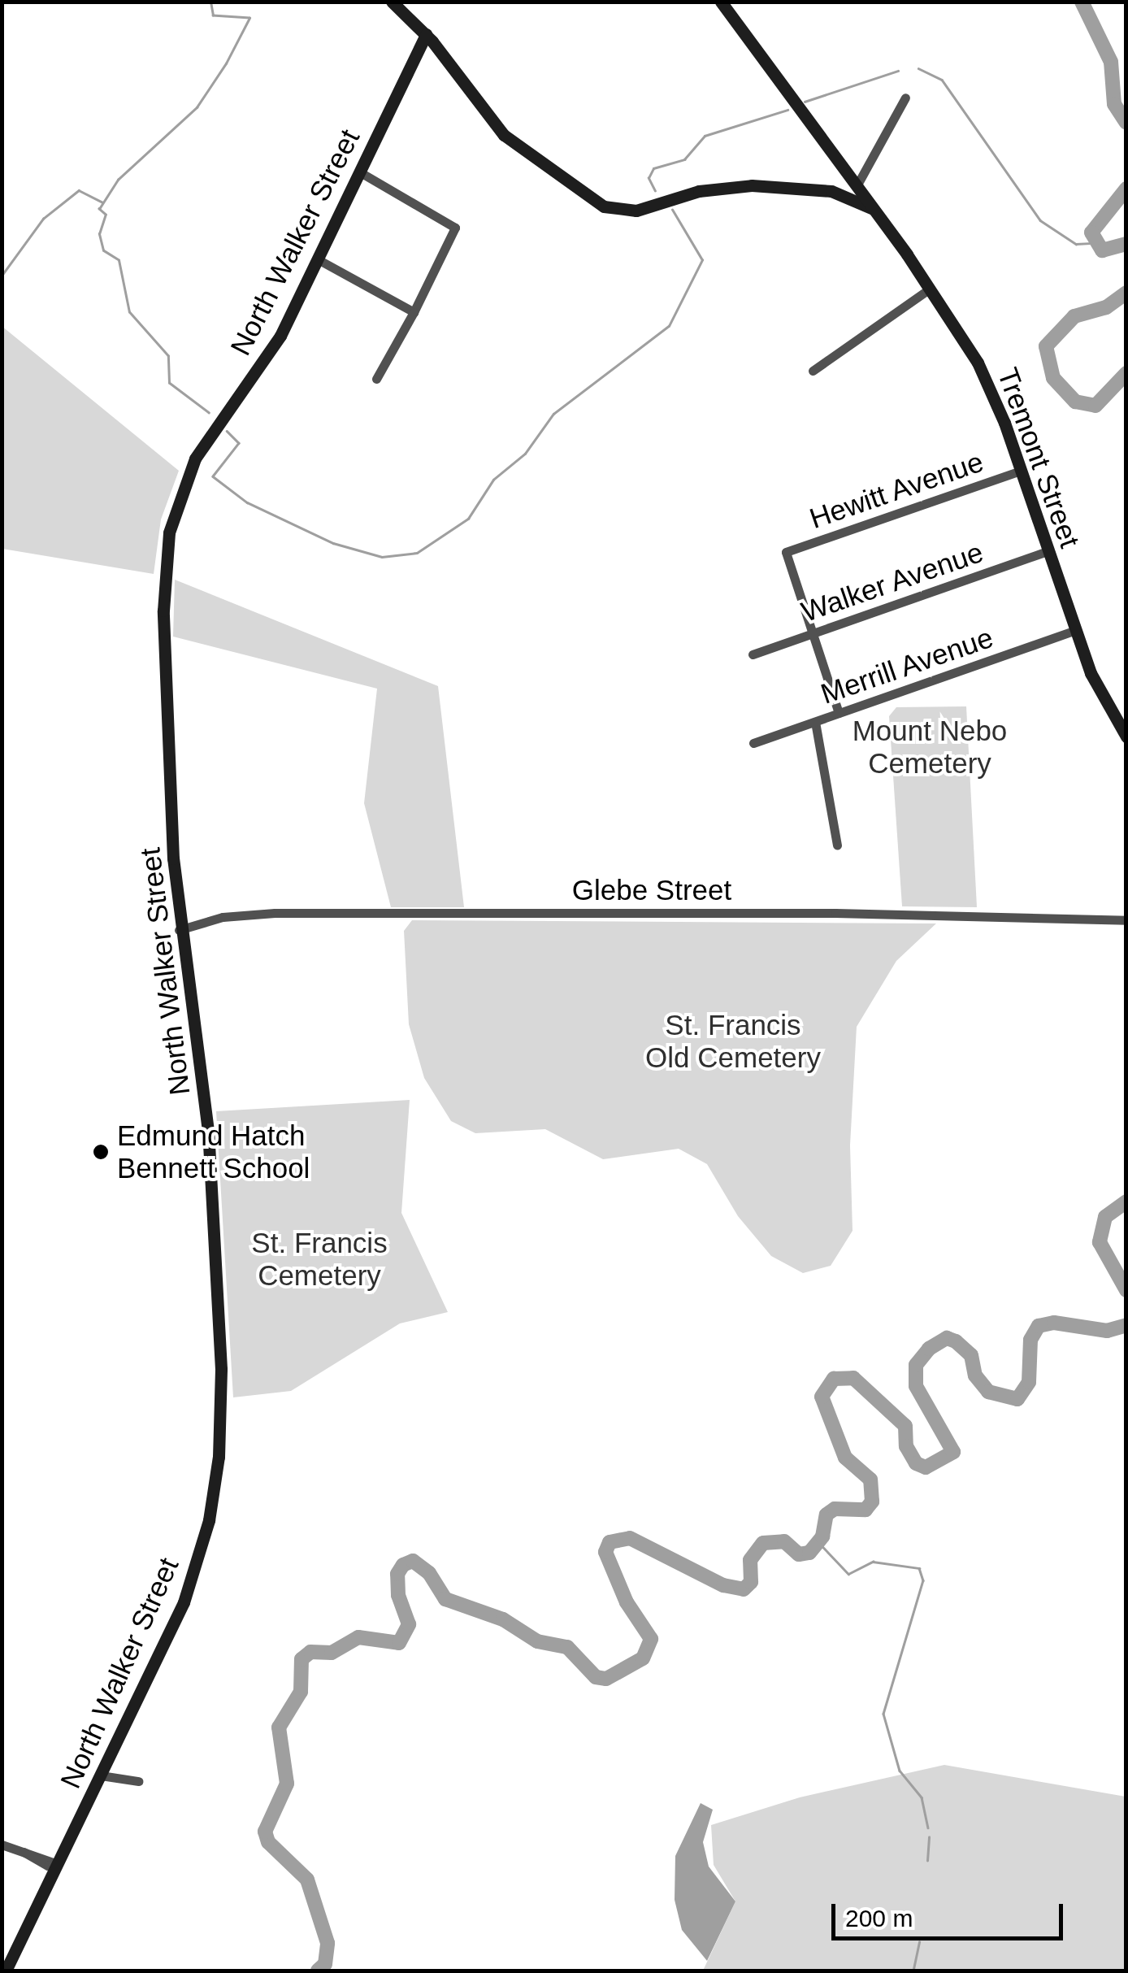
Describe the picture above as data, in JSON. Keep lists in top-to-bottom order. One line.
{"streets":{"main road":["North Walker Street","Tremont Street"],"street":["Hewitt Avenue","Walker Avenue","Merrill Avenue","Glebe Street"]},"crossings":[["North Walker Street","Glebe Street"],["Tremont Street","Hewitt Avenue"],["Tremont Street","Walker Avenue"],["Tremont Street","Merrill Avenue"],["Hewitt Avenue","Walker Avenue"]],"parks":["Mount Nebo Cemetery","St. Francis Old Cemetery","St. Francis Cemetery"],"places":["Edmund Hatch Bennett School"],"scale_bar":"200 m"}
